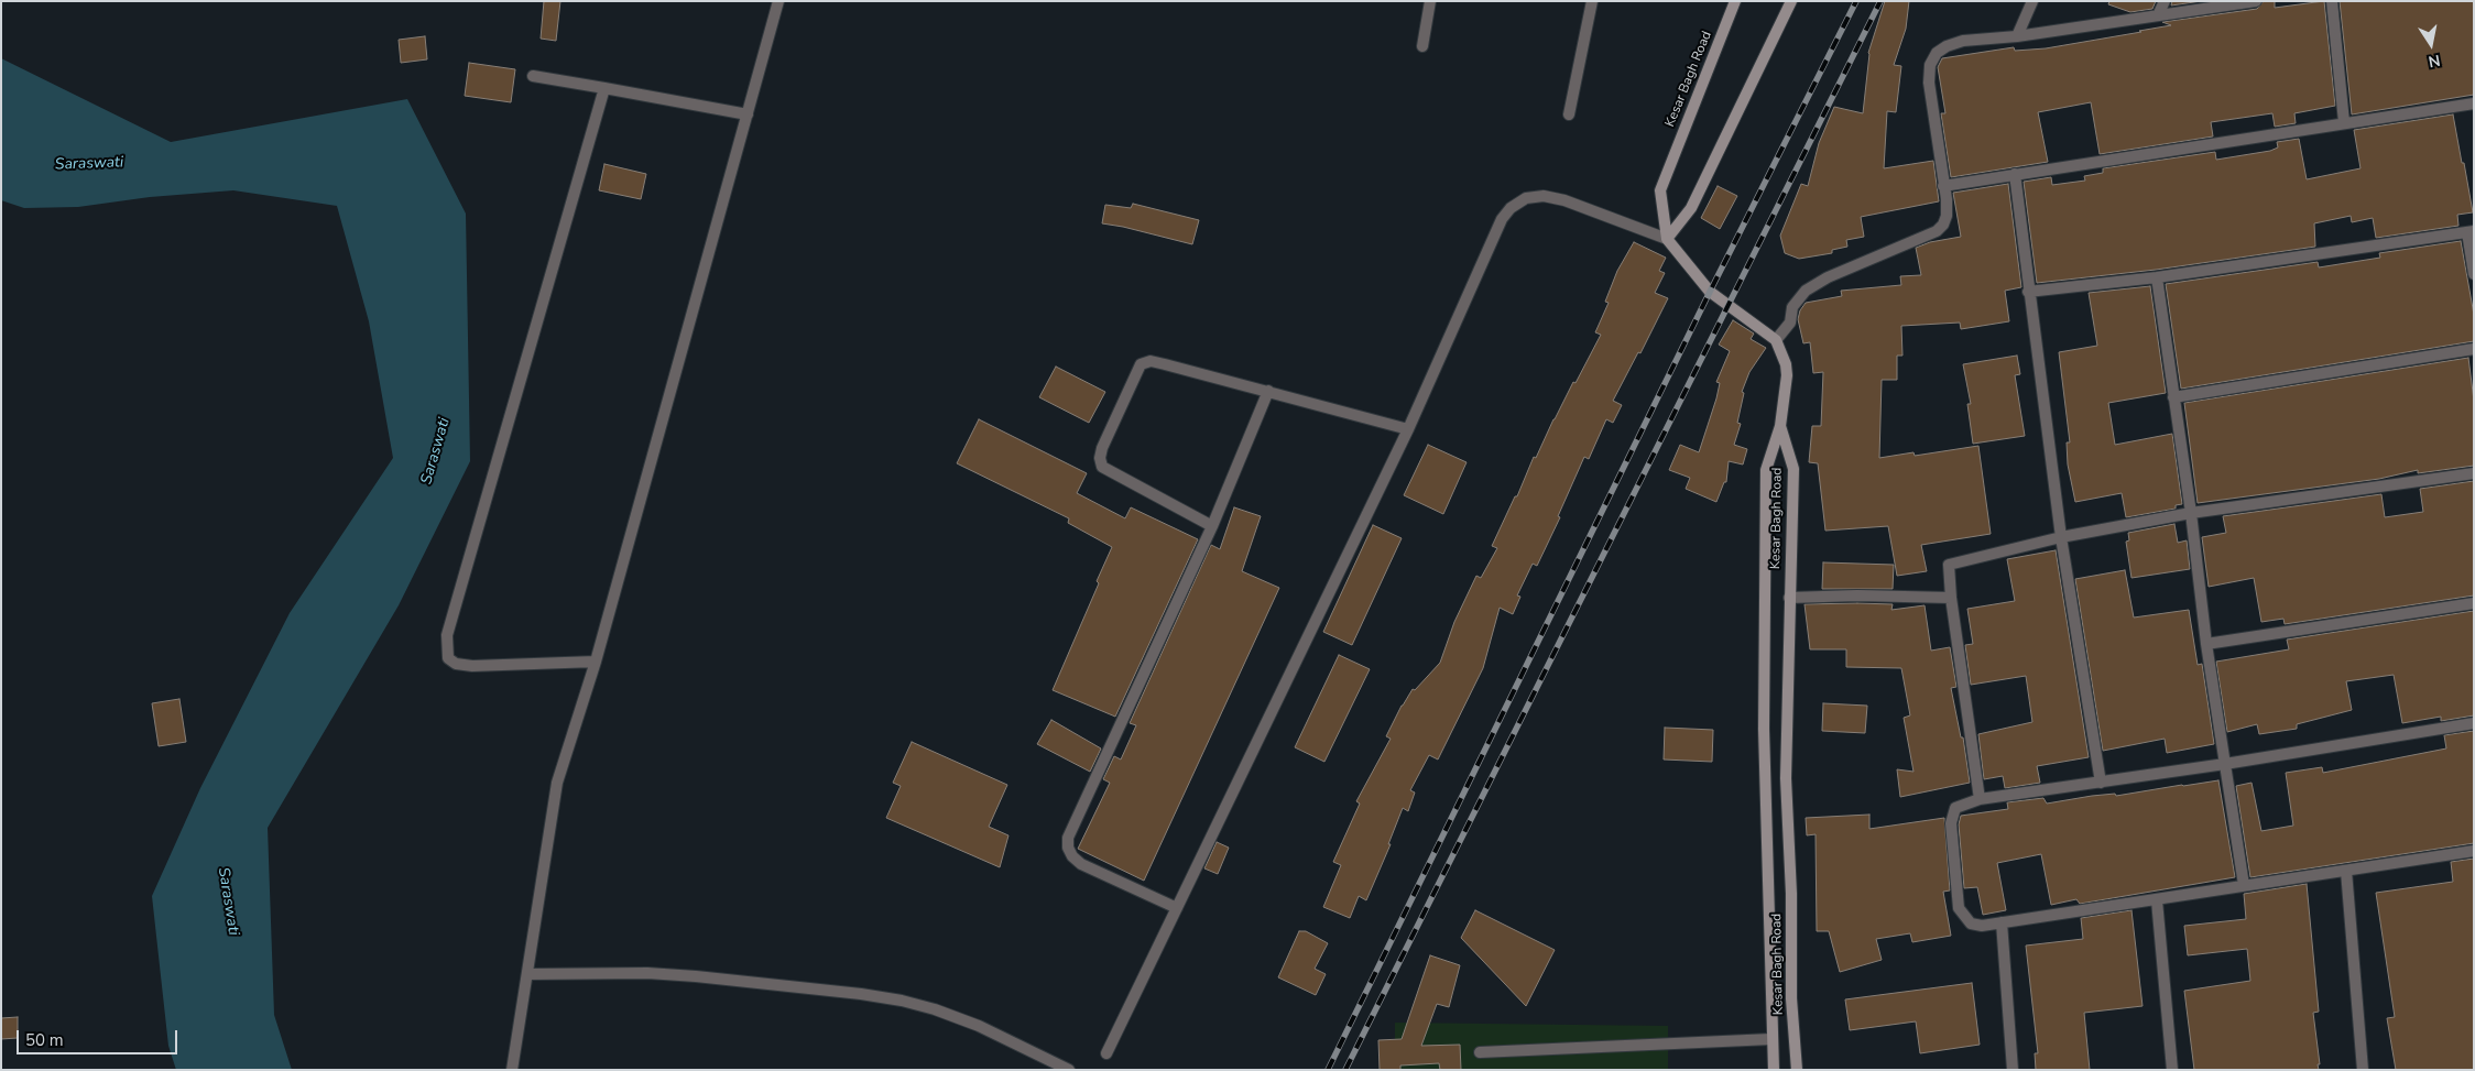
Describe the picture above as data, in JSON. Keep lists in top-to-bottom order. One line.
{"streets":{"main road":["Kesar Bagh Road"]},"water":["Saraswati"],"scale_bar":"50 m","north":"bottom"}
